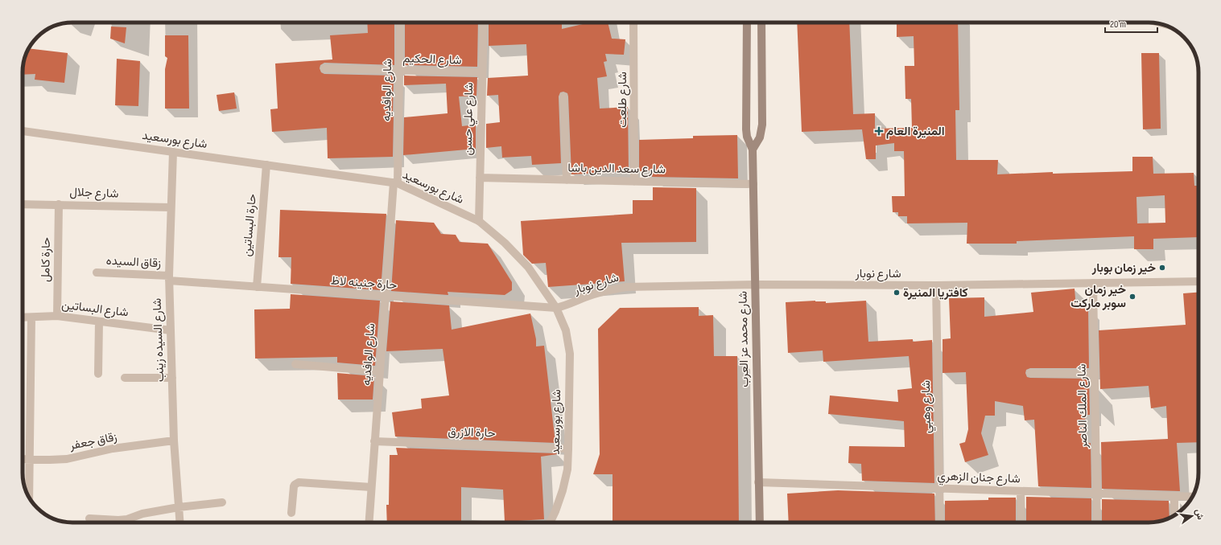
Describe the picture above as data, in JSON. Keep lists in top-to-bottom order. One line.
{"streets":{"main road":["شارع محمد عز العرب"],"street":["شارع الحكيم","شارع الوافديه","شارع طلعت","شارع علي حسن","شارع بورسعيد","شارع سعد الدين باشا","شارع جلال","حارة البساتين","حارة كامل","زقاق السيده","شارع نوبار","حارة جنينه لاظ","شارع البساتين","شارع السيده زينب","شارع الملك الناصر","شارع وهبي","حارة الازرق","زقاق جعفر","شارع جنان الزهري"]},"crossings":[["شارع الحكيم","شارع الوافديه"],["شارع الحكيم","شارع علي حسن"],["شارع الوافديه","شارع بورسعيد"],["شارع الوافديه","حارة جنينه لاظ"],["شارع الوافديه","حارة الازرق"],["شارع طلعت","شارع سعد الدين باشا"],["شارع علي حسن","شارع بورسعيد"],["شارع علي حسن","شارع سعد الدين باشا"],["شارع بورسعيد","حارة البساتين"],["شارع بورسعيد","شارع نوبار"],["شارع بورسعيد","حارة جنينه لاظ"],["شارع بورسعيد","شارع السيده زينب"],["شارع بورسعيد","حارة الازرق"],["شارع سعد الدين باشا","شارع محمد عز العرب"],["شارع جلال","حارة كامل"],["شارع جلال","شارع السيده زينب"],["حارة البساتين","حارة جنينه لاظ"],["حارة كامل","شارع البساتين"],["زقاق السيده","حارة جنينه لاظ"],["زقاق السيده","شارع السيده زينب"],["شارع نوبار","حارة جنينه لاظ"],["شارع نوبار","شارع محمد عز العرب"],["شارع نوبار","شارع الملك الناصر"],["شارع نوبار","شارع وهبي"],["حارة جنينه لاظ","شارع السيده زينب"],["شارع البساتين","شارع السيده زينب"],["شارع محمد عز العرب","شارع جنان الزهري"],["شارع السيده زينب","زقاق جعفر"],["شارع الملك الناصر","شارع جنان الزهري"],["شارع وهبي","شارع جنان الزهري"]],"places":{"health":["المنيرة العام"],"other":["خير زمان بوبار","كافتريا المنيرة","خير زمان سوبر ماركت"]},"scale_bar":"20 m","north":"right"}
